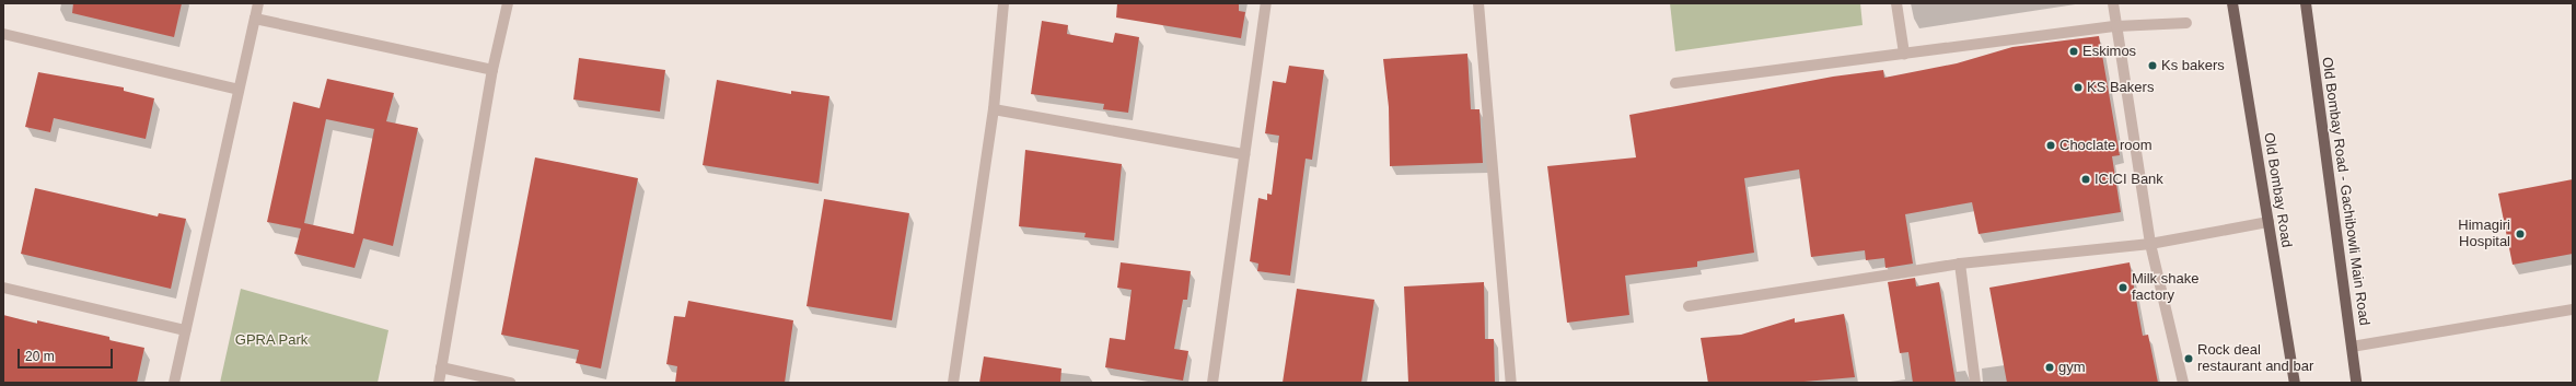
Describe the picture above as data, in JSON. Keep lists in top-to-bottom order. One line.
{"streets":{"main road":["Old Bombay Road","Old Bombay Road - Gachibowli Main Road"]},"parks":["GPRA Park"],"places":["Eskimos","Ks bakers","KS Bakers","Choclate room","ICICI Bank","Himagiri Hospital","Milk shake factory","Rock deal restaurant and bar","gym"],"scale_bar":"20 m"}
